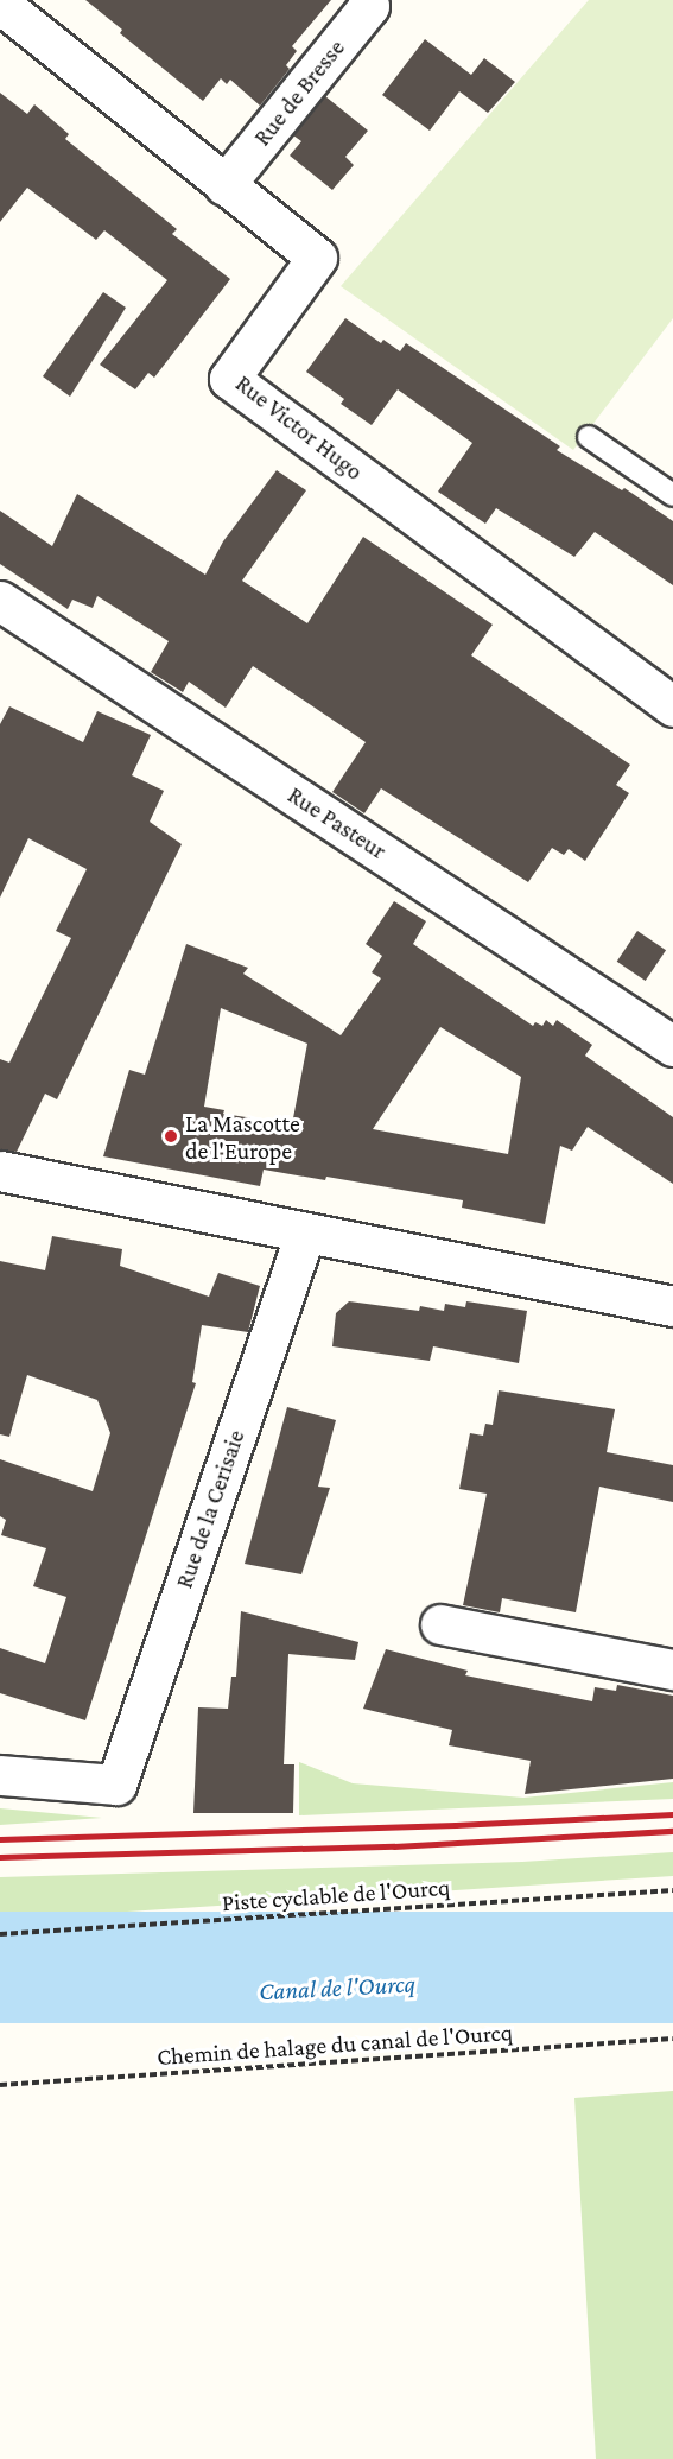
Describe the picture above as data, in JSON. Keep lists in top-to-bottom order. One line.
{"streets":{"street":["Rue de Bresse","Rue Victor Hugo","Rue Pasteur","Rue de la Cerisaie"],"path":["Piste cyclable de l'Ourcq","Chemin de halage du canal de l'Ourcq"]},"crossings":[["Rue de Bresse","Rue Victor Hugo"]],"water":["Canal de l'Ourcq"],"places":["La Mascotte de l'Europe"]}
